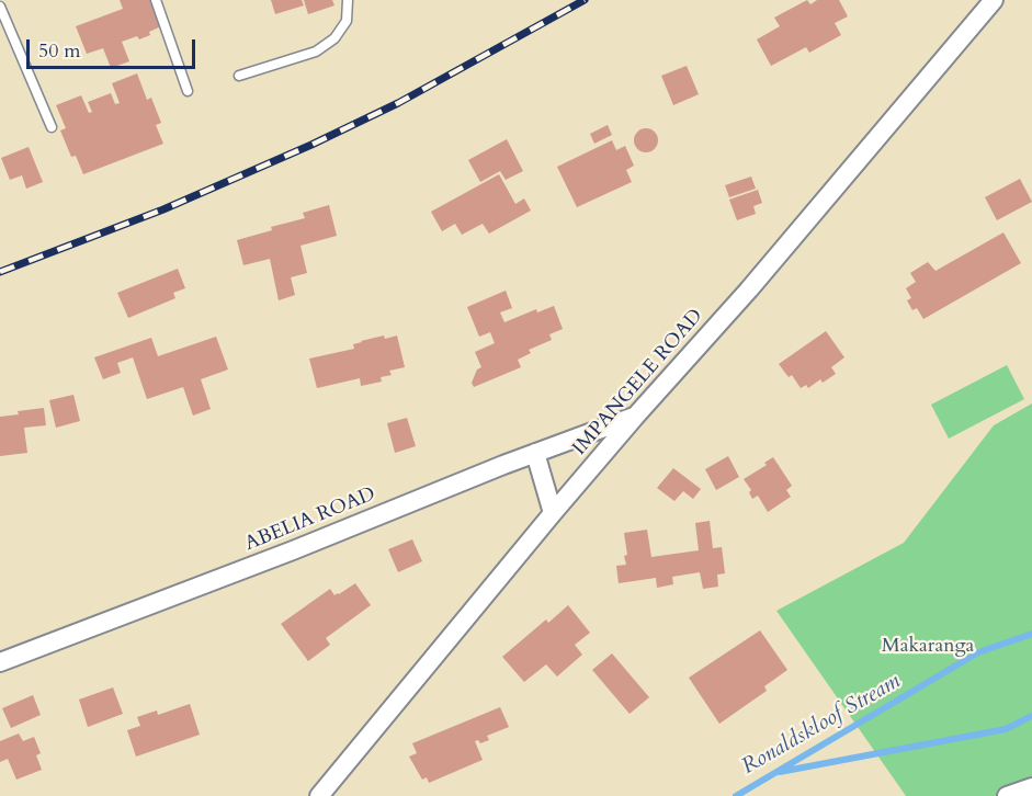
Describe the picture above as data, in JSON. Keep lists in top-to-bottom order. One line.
{"streets":{"street":["IMPANGELE ROAD","ABELIA ROAD"]},"crossings":[["IMPANGELE ROAD","ABELIA ROAD"]],"water":["Ronaldskloof Stream"],"parks":["Makaranga"],"scale_bar":"50 m"}
